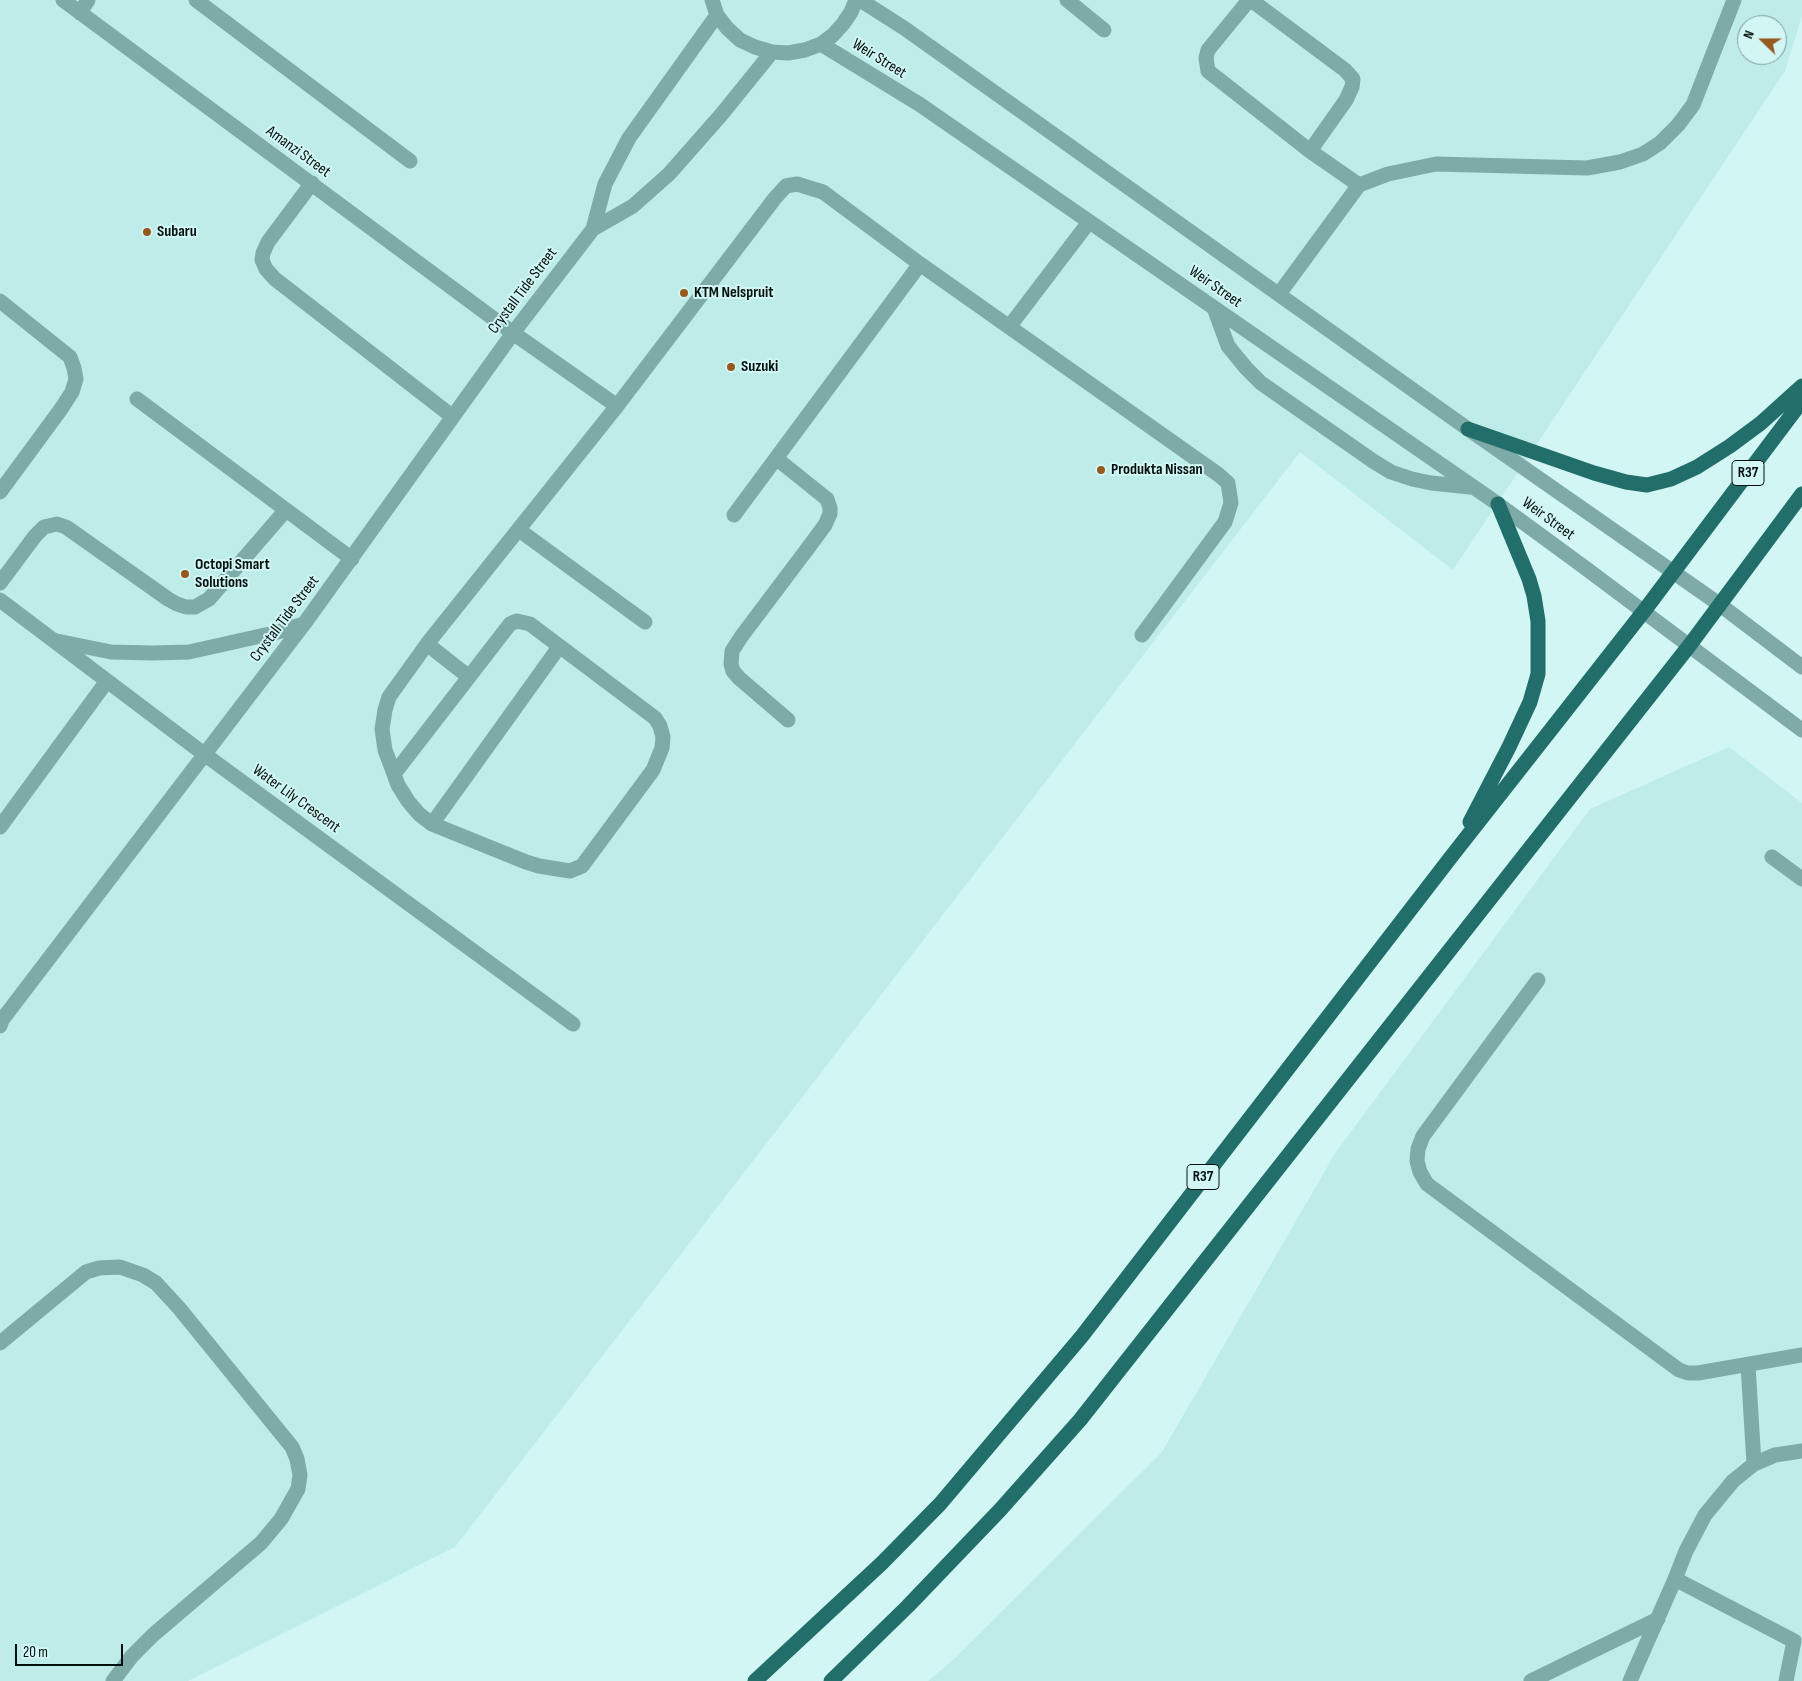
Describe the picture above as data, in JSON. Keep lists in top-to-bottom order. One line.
{"streets":{"main road":["R37"],"street":["Weir Street","Amanzi Street","Crystall Tide Street","Water Lily Crescent"]},"crossings":[["Weir Street","R37"],["Amanzi Street","Crystall Tide Street"],["Crystall Tide Street","Water Lily Crescent"]],"places":["Subaru","KTM Nelspruit","Suzuki","Produkta Nissan","Octopi Smart Solutions"],"scale_bar":"20 m","north":"left"}
